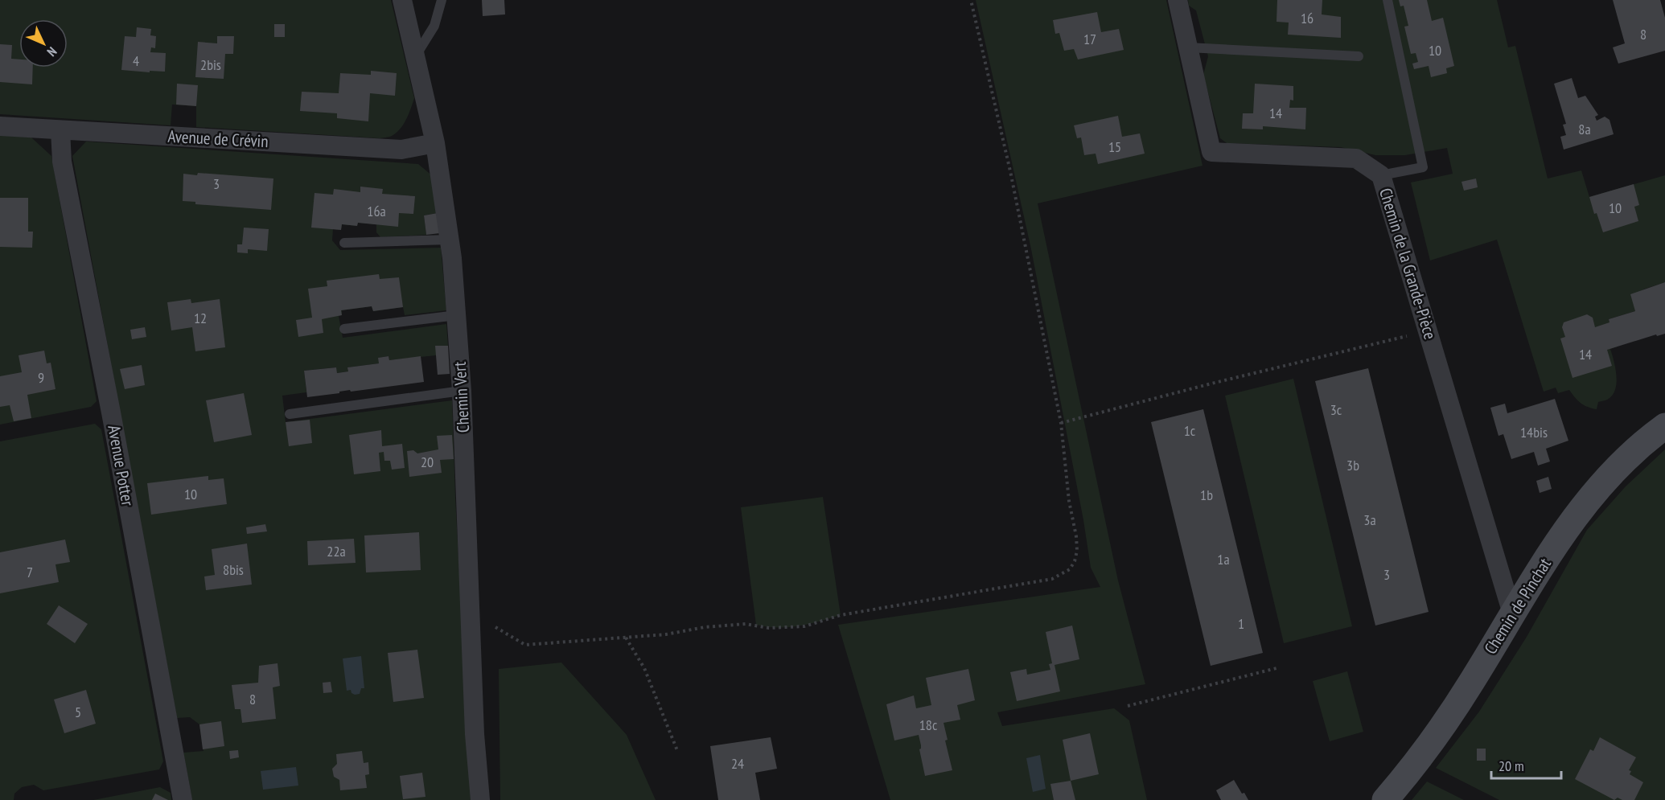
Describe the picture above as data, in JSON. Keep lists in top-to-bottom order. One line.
{"streets":{"street":["Avenue de Crévin","Chemin de la Grande-Pièce","Chemin Vert","Avenue Potter","Chemin de Pinchat"]},"crossings":[["Avenue de Crévin","Chemin Vert"],["Avenue de Crévin","Avenue Potter"],["Chemin de la Grande-Pièce","Chemin de Pinchat"]],"house_numbers":["16","8","17","10","4","2bis","14","8a","15","3","10","16a","12","14","9","3c","1c","14bis","20","3b","10","1b","3a","22a","1a","8bis","7","3","1","8","5","18c","24"],"scale_bar":"20 m","north":"bottom right"}
